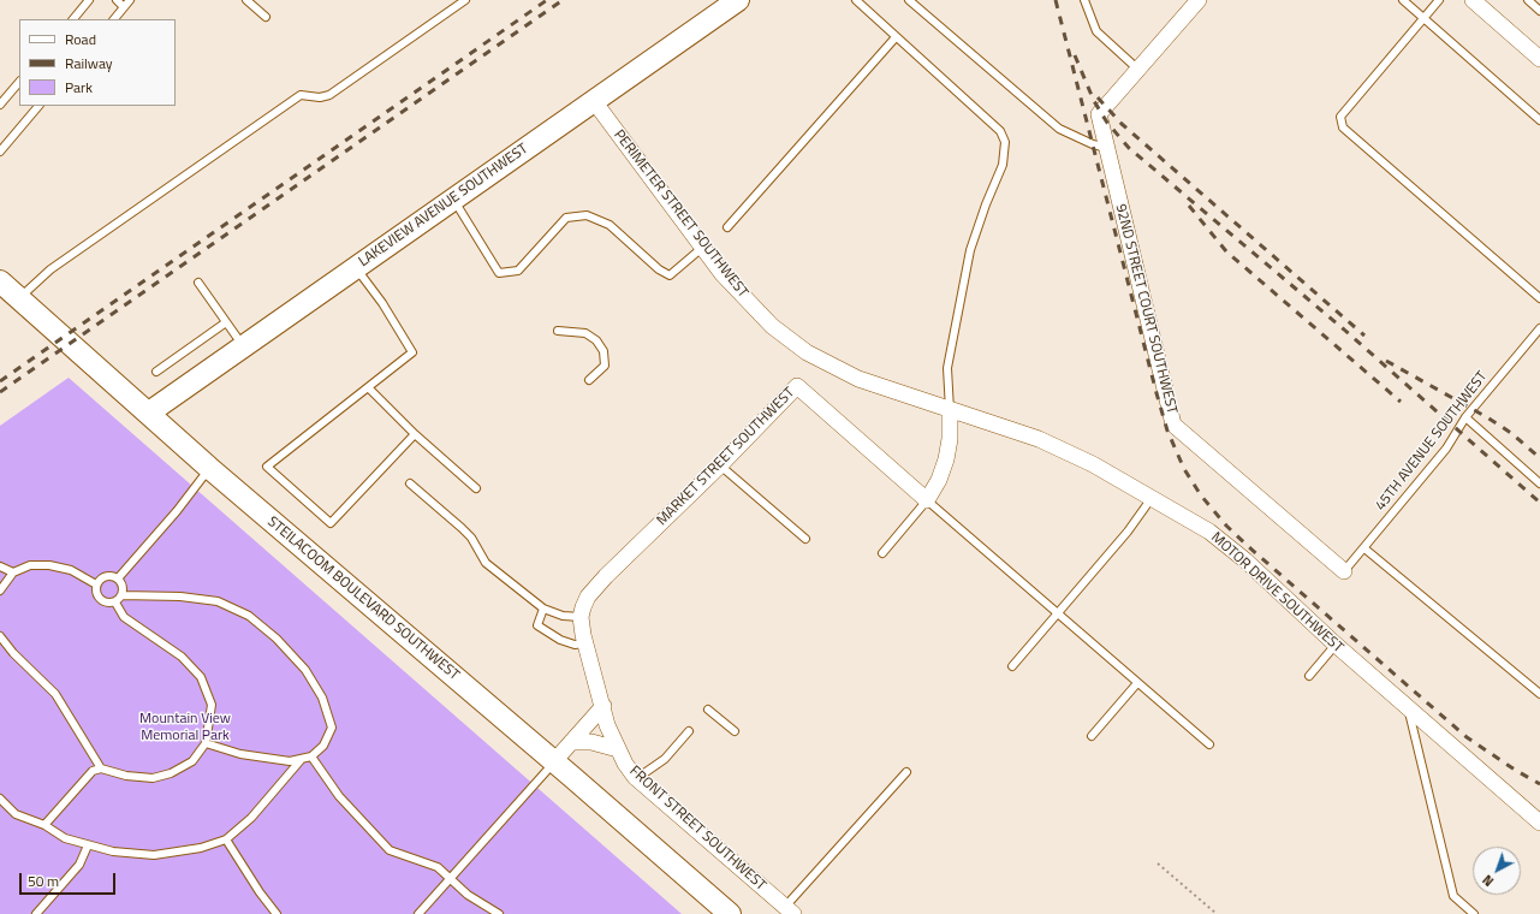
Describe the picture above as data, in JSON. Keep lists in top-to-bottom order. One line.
{"streets":{"main road":["LAKEVIEW AVENUE SOUTHWEST","STEILACOOM BOULEVARD SOUTHWEST"],"street":["PERIMETER STREET SOUTHWEST","92ND STREET COURT SOUTHWEST","MARKET STREET SOUTHWEST","MOTOR DRIVE SOUTHWEST","FRONT STREET SOUTHWEST"],"lane":["45TH AVENUE SOUTHWEST"]},"crossings":[["LAKEVIEW AVENUE SOUTHWEST","PERIMETER STREET SOUTHWEST"],["LAKEVIEW AVENUE SOUTHWEST","STEILACOOM BOULEVARD SOUTHWEST"],["PERIMETER STREET SOUTHWEST","MOTOR DRIVE SOUTHWEST"],["92ND STREET COURT SOUTHWEST","45TH AVENUE SOUTHWEST"],["MARKET STREET SOUTHWEST","FRONT STREET SOUTHWEST"]],"parks":["Mountain View Memorial Park"],"legend":["Road","Railway","Park"],"scale_bar":"50 m","north":"bottom left"}
